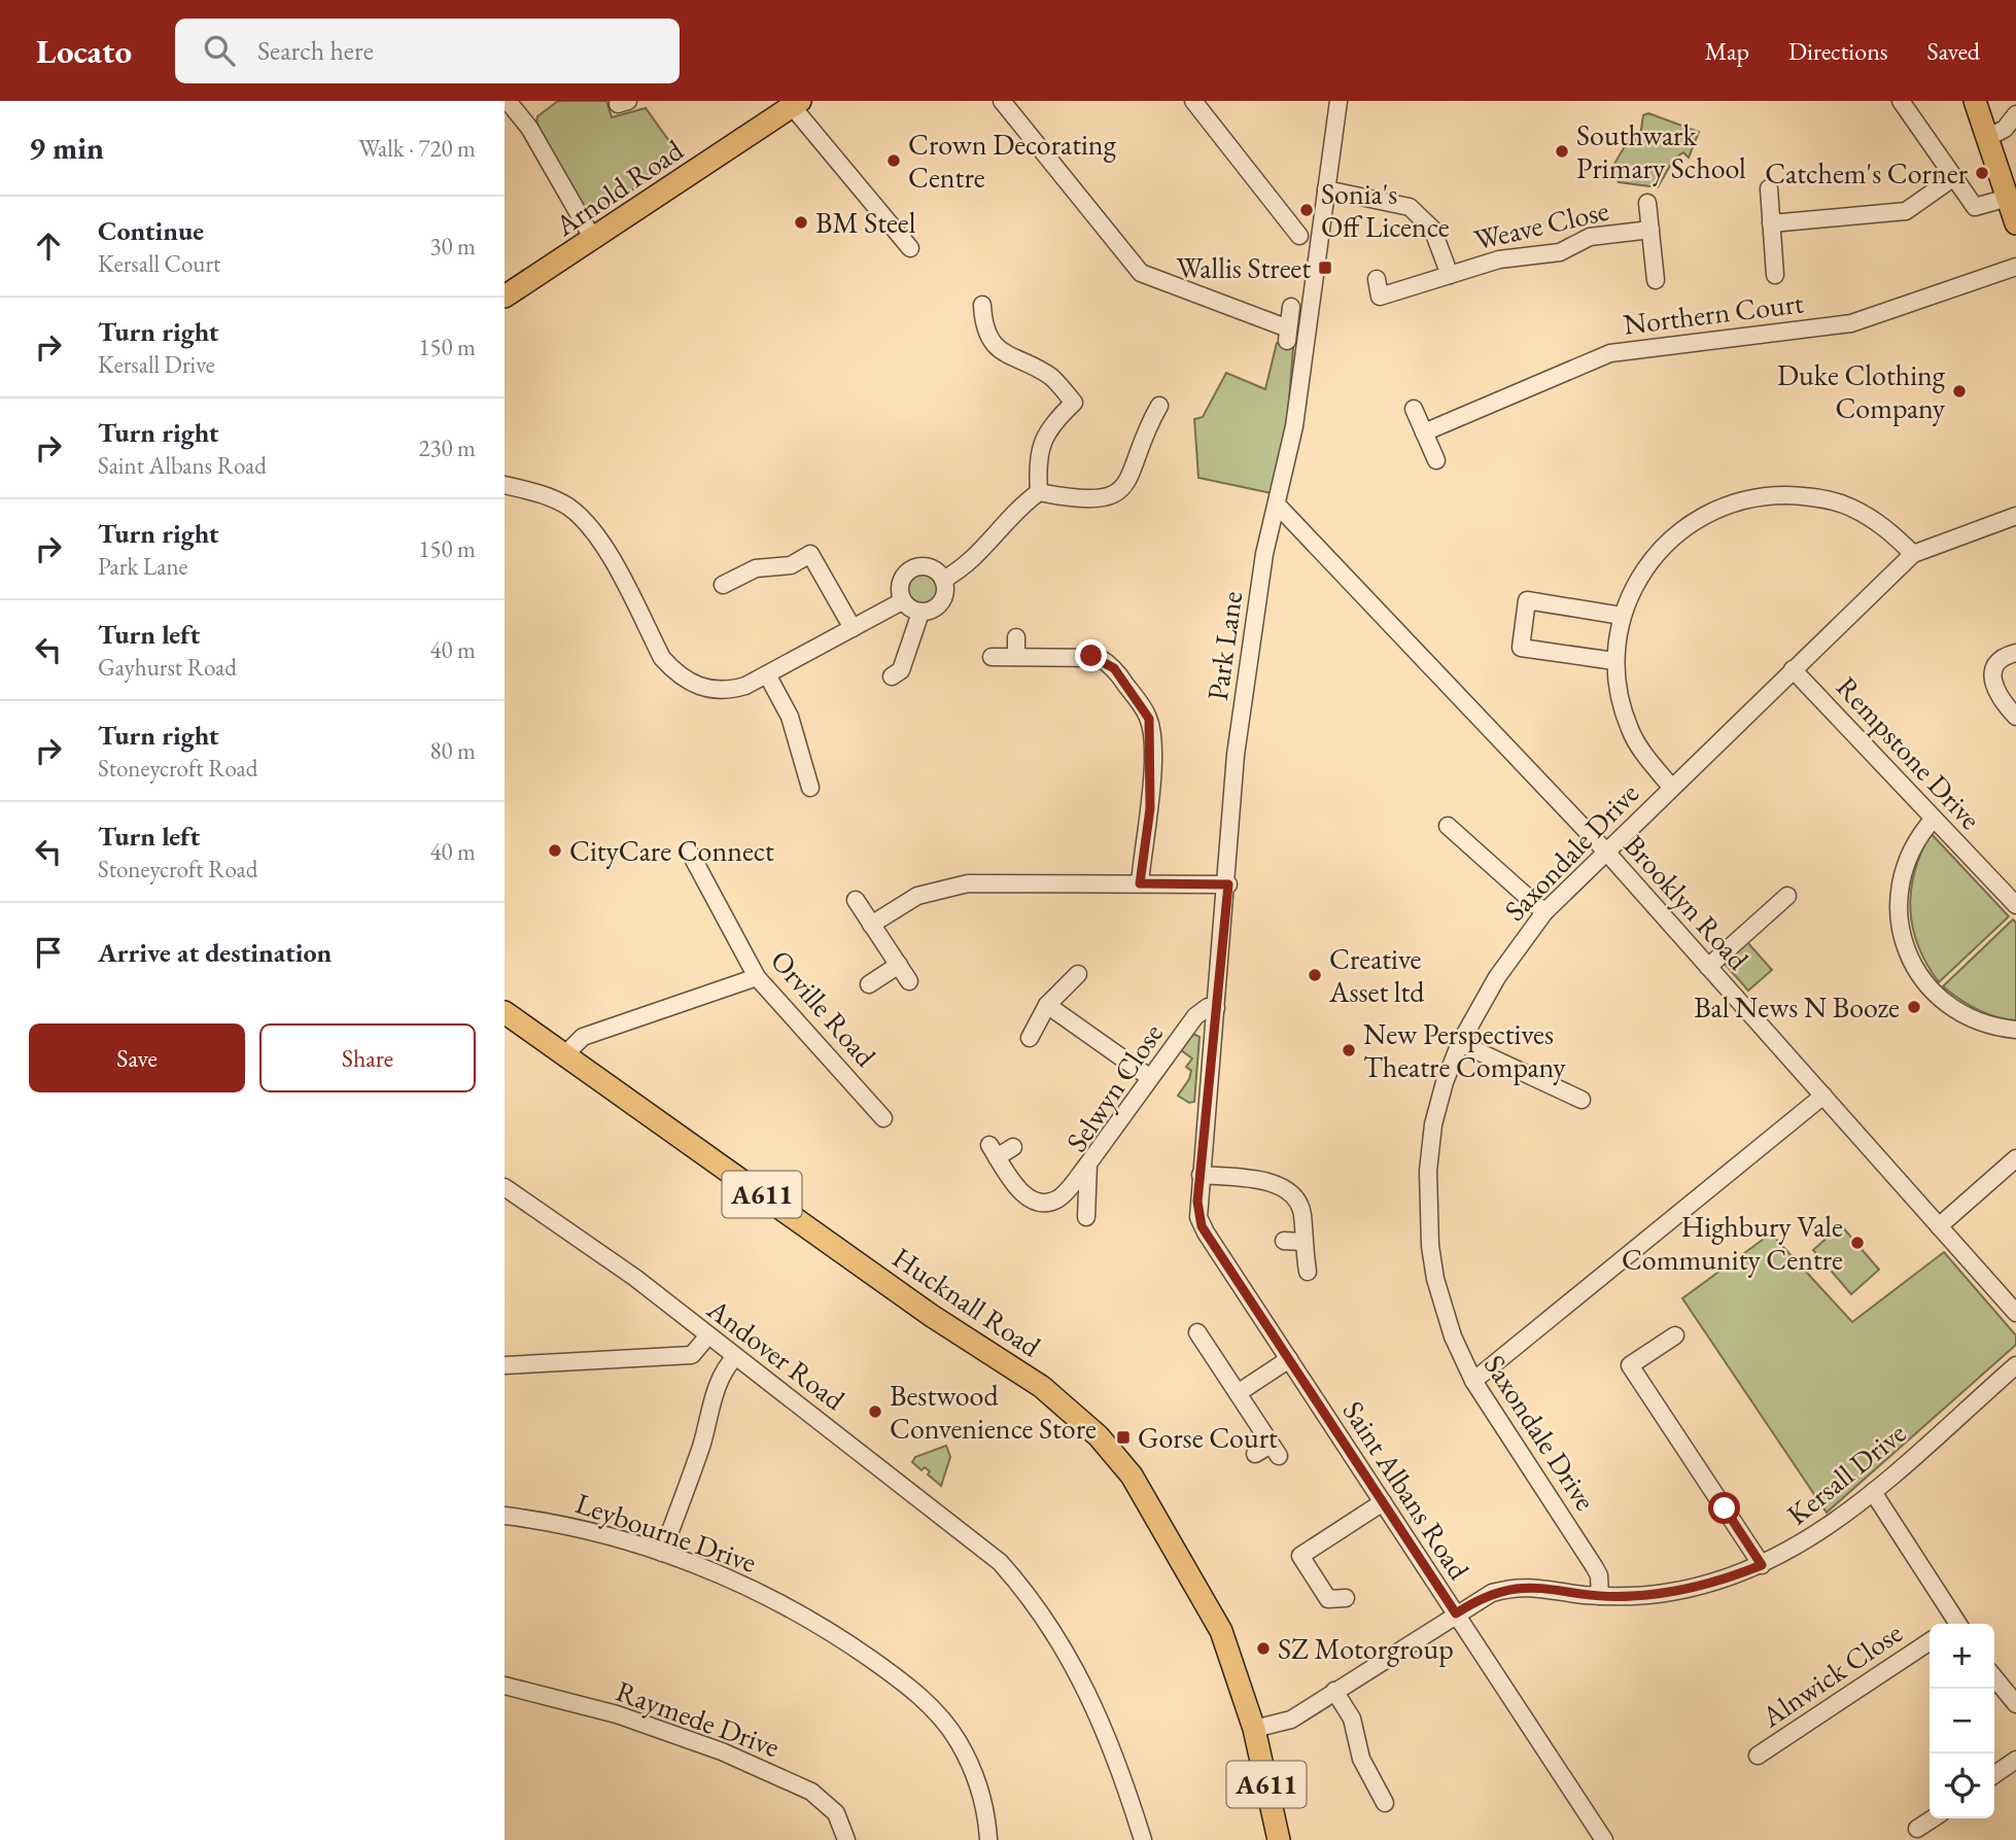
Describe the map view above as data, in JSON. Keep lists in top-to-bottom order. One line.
{"streets":{"main road":["Arnold Road","A611","Hucknall Road"],"street":["Weave Close","Northern Court","Park Lane","Rempstone Drive","Saxondale Drive","Brooklyn Road","Orville Road","Selwyn Close","Andover Road","Kersall Drive","Saint Albans Road","Leybourne Drive","Alnwick Close","Raymede Drive"]},"crossings":[["Park Lane","Brooklyn Road"],["Park Lane","Selwyn Close"],["Park Lane","Saint Albans Road"],["Rempstone Drive","Saxondale Drive"],["Saxondale Drive","Brooklyn Road"],["Saxondale Drive","Kersall Drive"],["Hucknall Road","Kersall Drive"],["Kersall Drive","Saint Albans Road"]],"places":{"other":["Southwark Primary School","Crown Decorating Centre","Catchem's Corner","Sonia's Off Licence","BM Steel","Duke Clothing Company","CityCare Connect","Creative Asset ltd","Bal News N Booze","New Perspectives Theatre Company","Highbury Vale Community Centre","Bestwood Convenience Store","SZ Motorgroup"],"transit":["Wallis Street","Gorse Court"]},"page":{"header":"Locato","search":"Search here","nav":["Map","Directions","Saved"],"heading":["9 min","Walk · 720 m"],"list":[["Continue","Kersall Court","30 m"],["Turn right","Kersall Drive","150 m"],["Turn right","Saint Albans Road","230 m"],["Turn right","Park Lane","150 m"],["Turn left","Gayhurst Road","40 m"],["Turn right","Stoneycroft Road","80 m"],["Turn left","Stoneycroft Road","40 m"],"Arrive at destination"],"buttons":["Save","Share"],"map_buttons":["+","−"]}}
